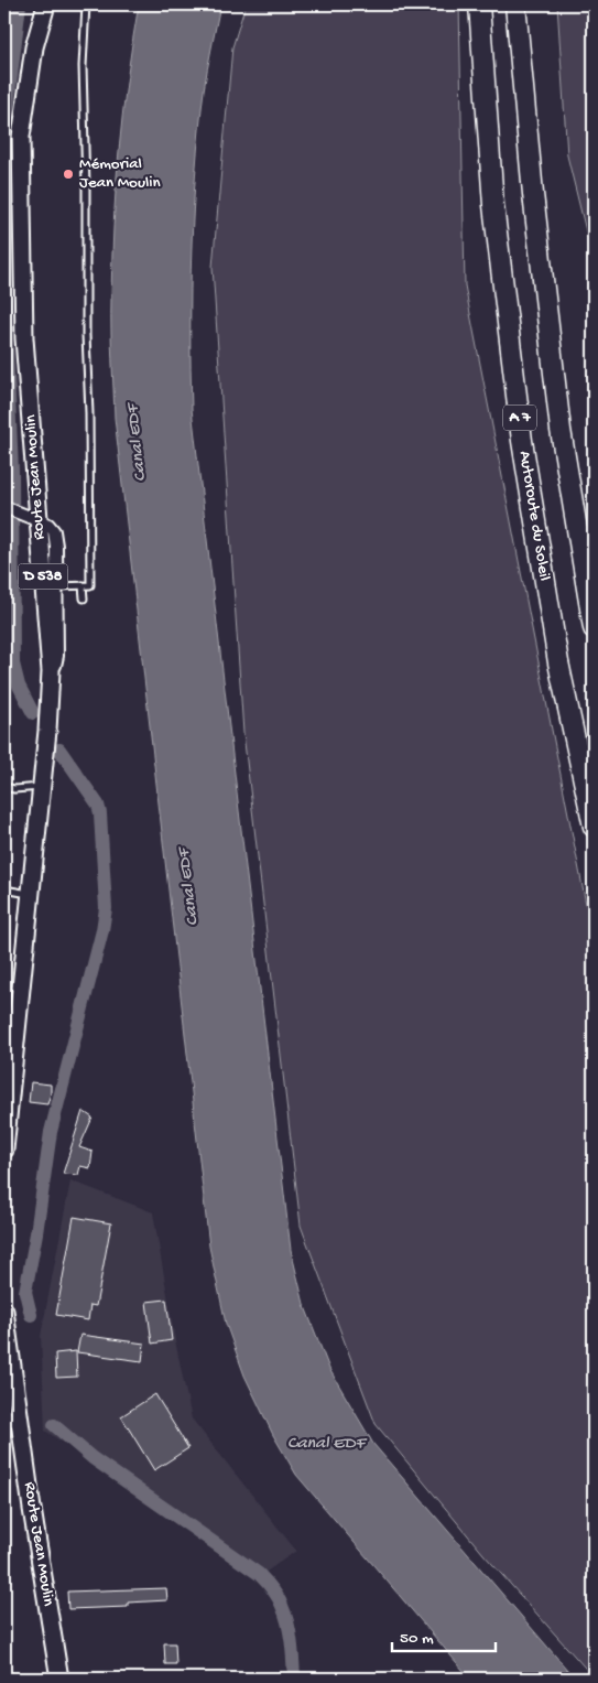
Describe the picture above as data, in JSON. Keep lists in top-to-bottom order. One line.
{"streets":{"highway":["A 7","Autoroute du Soleil"],"main road":["Route Jean Moulin","D 538"]},"water":["Canal EDF"],"places":["Mémorial Jean Moulin"],"scale_bar":"50 m"}
